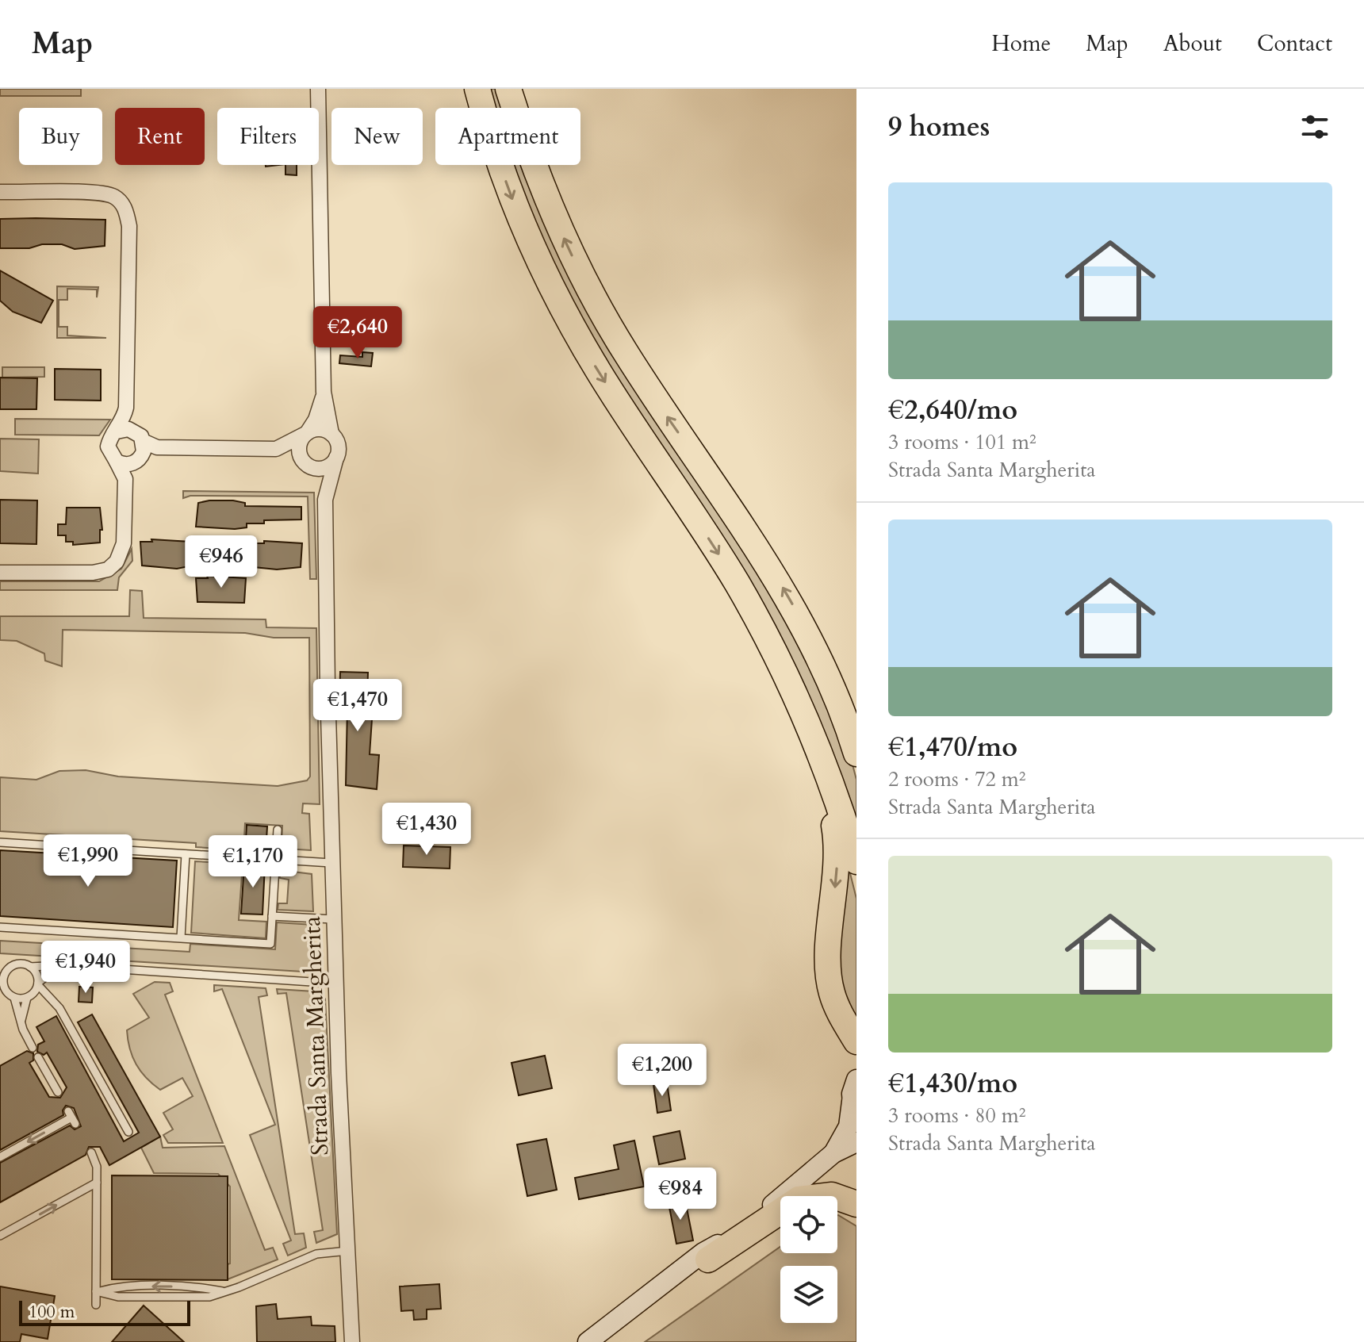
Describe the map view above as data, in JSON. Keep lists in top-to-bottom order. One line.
{"streets":{"street":["Strada Santa Margherita"]},"scale_bar":"100 m","page":{"header":"Map","nav":["Home","Map","About","Contact"],"heading":"9 homes","chip":["Buy","Rent","Filters","New","Apartment"],"list":[{"name":"€2,640/mo","note":"3 rooms · 101 m² · Strada Santa Margherita"},{"name":"€1,470/mo","note":"2 rooms · 72 m² · Strada Santa Margherita"},{"name":"€1,430/mo","note":"3 rooms · 80 m² · Strada Santa Margherita"}],"price":["€2,640","€946","€1,470","€1,430","€1,990","€1,170","€1,940","€1,200","€984"],"scale":"100 m"}}
